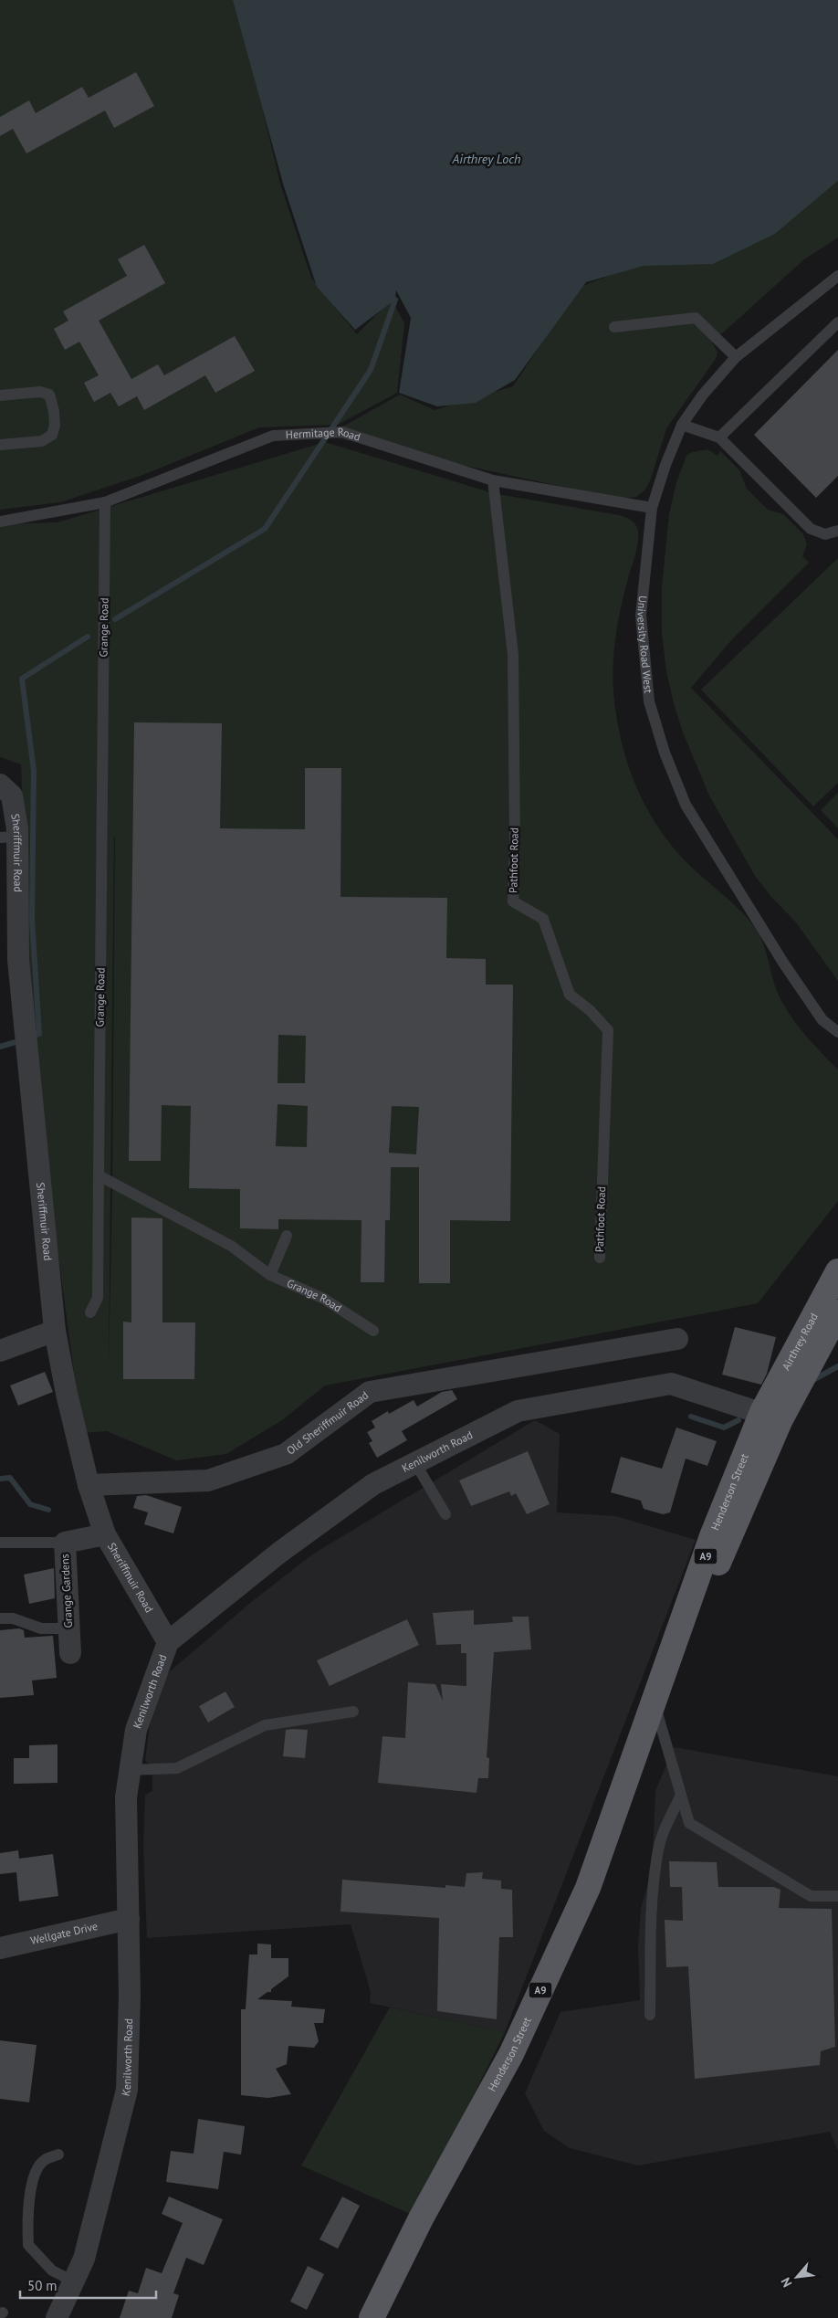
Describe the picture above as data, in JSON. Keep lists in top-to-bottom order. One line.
{"streets":{"main road":["Airthrey Road","Henderson Street","A9"],"street":["Sheriffmuir Road","Old Sheriffmuir Road","Kenilworth Road","Grange Gardens","Wellgate Drive"],"lane":["Hermitage Road","Grange Road","University Road West","Pathfoot Road"]},"crossings":[["Hermitage Road","Grange Road"],["Hermitage Road","University Road West"],["Hermitage Road","Pathfoot Road"],["Sheriffmuir Road","Old Sheriffmuir Road"],["Sheriffmuir Road","Kenilworth Road"],["Sheriffmuir Road","Grange Gardens"],["Airthrey Road","Kenilworth Road"],["Airthrey Road","Henderson Street"],["Kenilworth Road","Henderson Street"],["Kenilworth Road","Wellgate Drive"]],"water":["Airthrey Loch"],"scale_bar":"50 m","north":"bottom left"}
